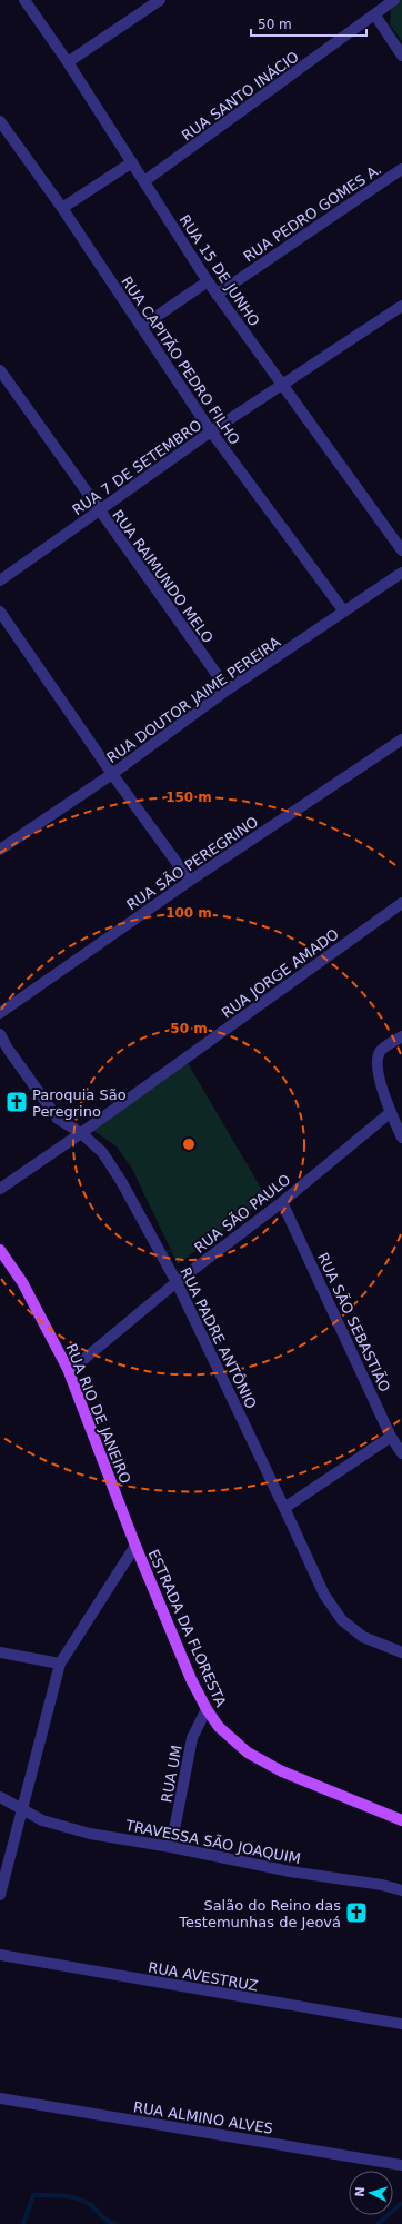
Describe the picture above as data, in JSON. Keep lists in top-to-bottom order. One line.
{"streets":{"main road":["RUA RIO DE JANEIRO","ESTRADA DA FLORESTA"],"street":["RUA SANTO INÁCIO","RUA PEDRO GOMES A.","RUA 15 DE JUNHO","RUA CAPITÃO PEDRO FILHO","RUA 7 DE SETEMBRO","RUA RAIMUNDO MELO","RUA DOUTOR JAIME PEREIRA","RUA SÃO PEREGRINO","RUA JORGE AMADO","RUA SÃO PAULO","RUA SÃO SEBASTIÃO","RUA PADRE ANTÔNIO","RUA UM","TRAVESSA SÃO JOAQUIM","RUA AVESTRUZ","RUA ALMINO ALVES"]},"crossings":[["RUA SANTO INÁCIO","RUA 15 DE JUNHO"],["RUA PEDRO GOMES A.","RUA 15 DE JUNHO"],["RUA 15 DE JUNHO","RUA 7 DE SETEMBRO"],["RUA CAPITÃO PEDRO FILHO","RUA 7 DE SETEMBRO"],["RUA CAPITÃO PEDRO FILHO","RUA DOUTOR JAIME PEREIRA"],["RUA 7 DE SETEMBRO","RUA RAIMUNDO MELO"],["RUA RAIMUNDO MELO","RUA DOUTOR JAIME PEREIRA"],["RUA JORGE AMADO","RUA PADRE ANTÔNIO"],["RUA SÃO PAULO","RUA SÃO SEBASTIÃO"],["RUA SÃO PAULO","RUA PADRE ANTÔNIO"],["RUA SÃO PAULO","RUA RIO DE JANEIRO"],["RUA RIO DE JANEIRO","ESTRADA DA FLORESTA"],["ESTRADA DA FLORESTA","RUA UM"],["RUA UM","TRAVESSA SÃO JOAQUIM"]],"places":{"church":["Paroquia São Peregrino","Salão do Reino das Testemunhas de Jeová"]},"scale_bar":"50 m","north":"left","rings":["150 m","100 m","50 m"]}
